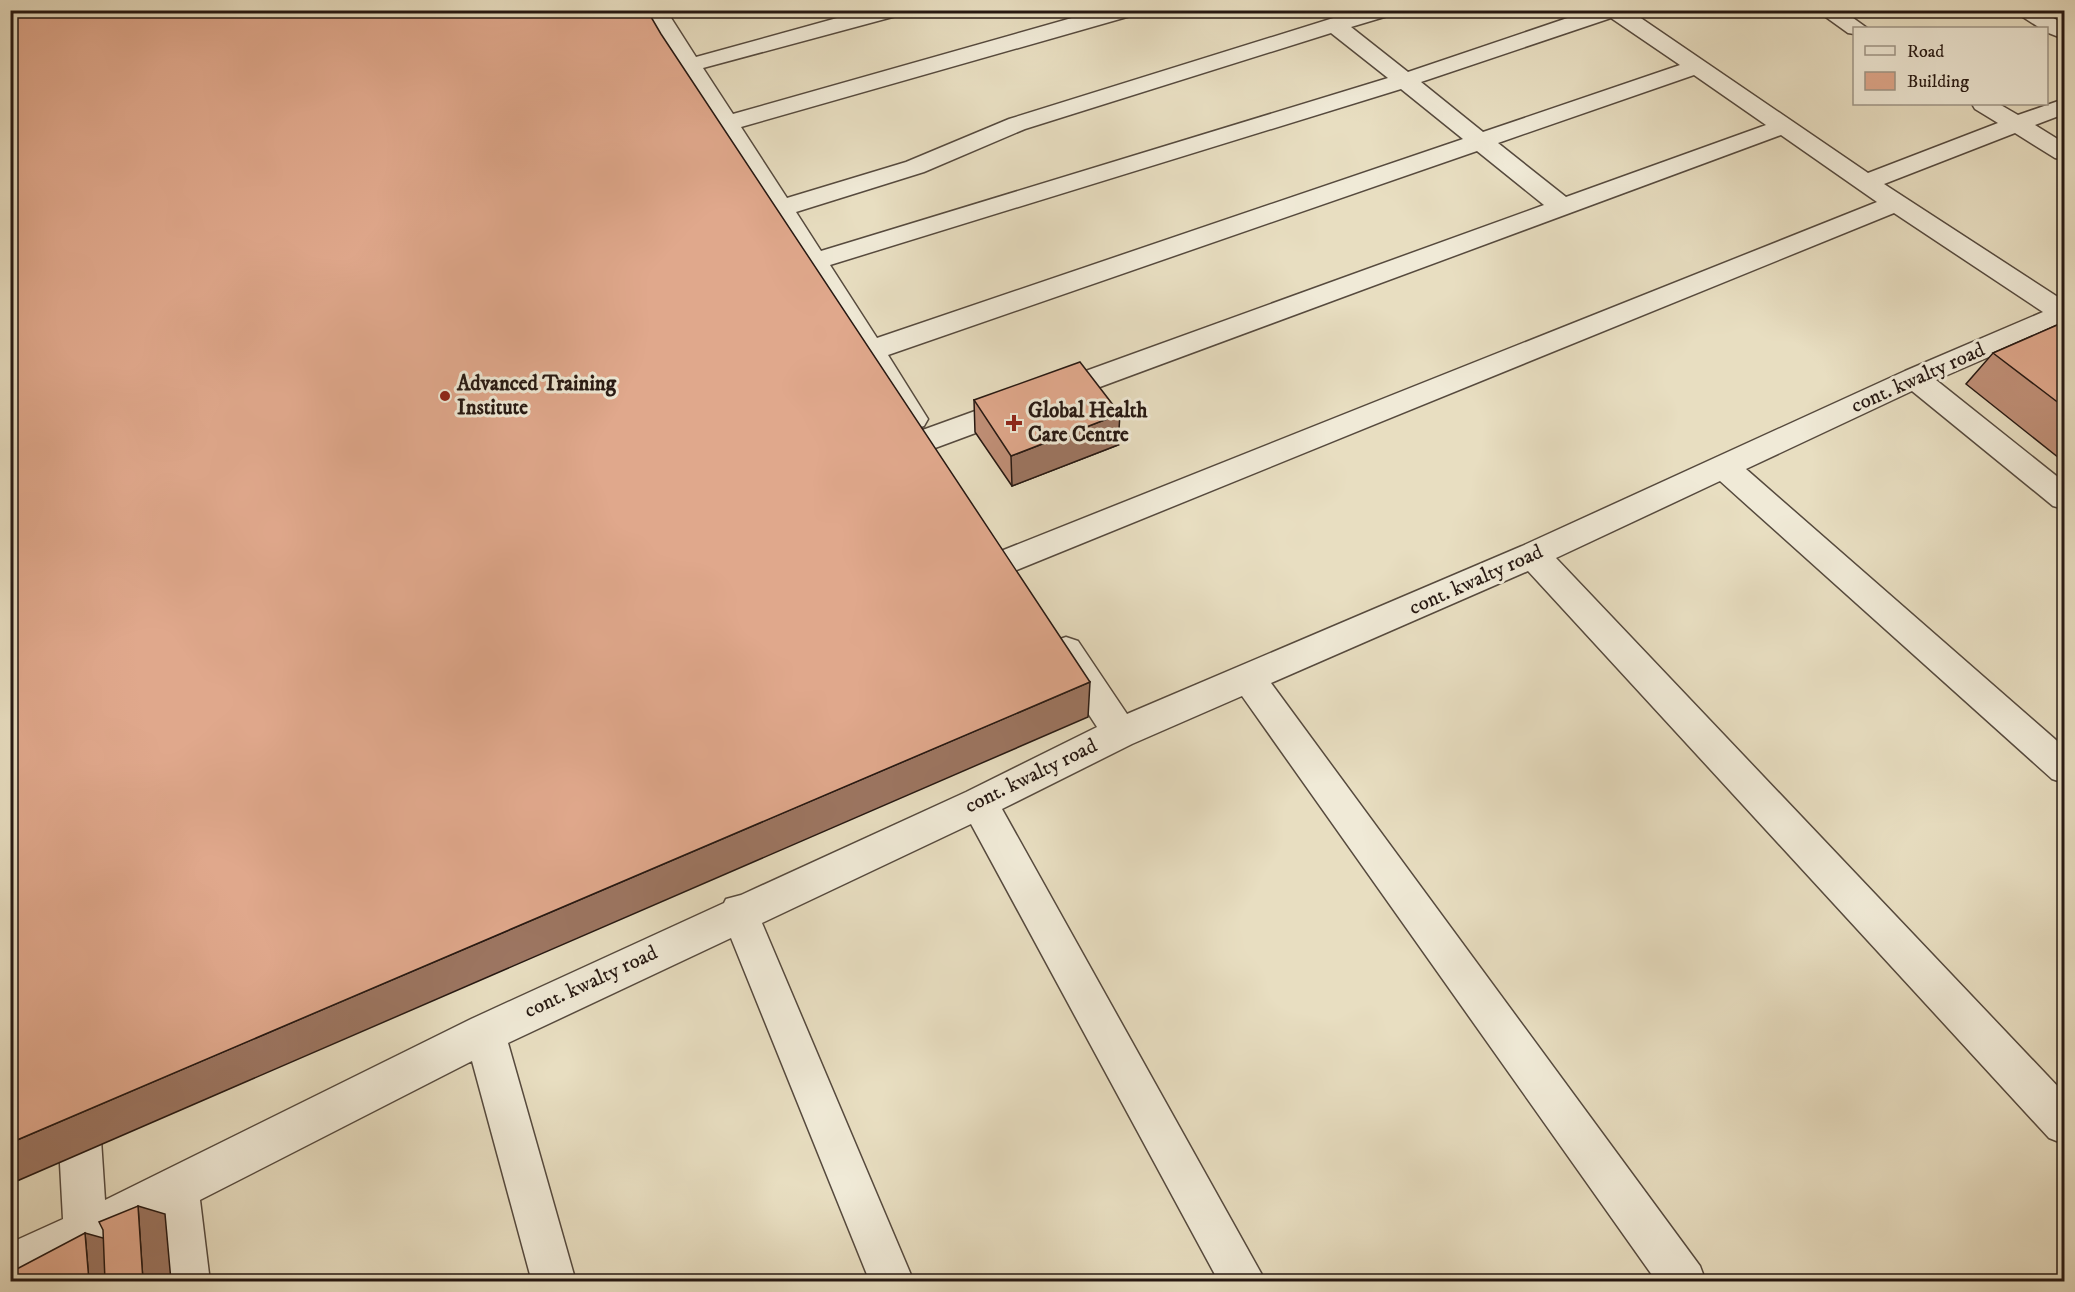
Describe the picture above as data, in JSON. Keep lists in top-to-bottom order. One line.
{"streets":{"street":["cont. kwalty road"]},"places":{"other":["Advanced Training Institute"],"health":["Global Health Care Centre"]},"legend":["Road","Building"]}
